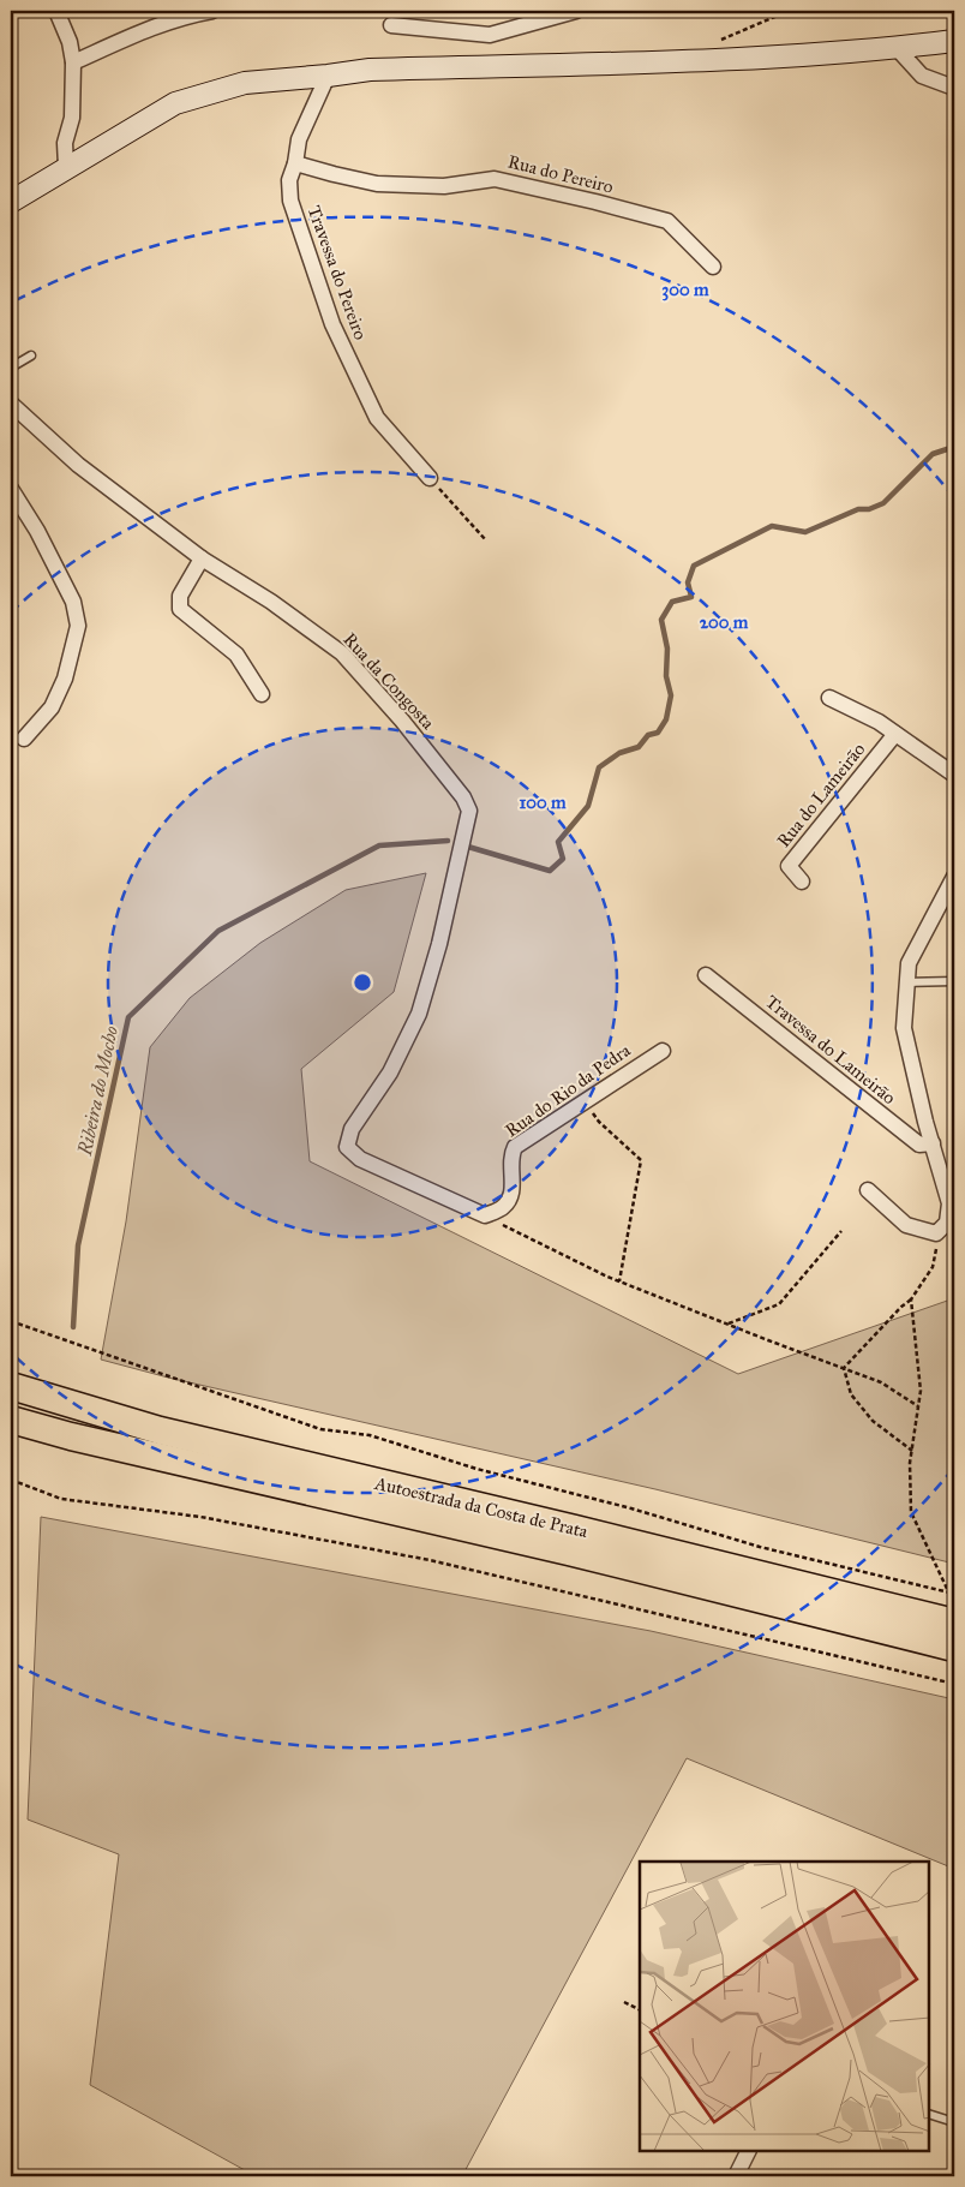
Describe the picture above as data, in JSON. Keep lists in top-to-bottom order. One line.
{"streets":{"highway":["Autoestrada da Costa de Prata"],"street":["Rua do Pereiro","Travessa do Pereiro","Rua da Congosta","Rua do Lameirão","Travessa do Lameirão","Rua do Rio da Pedra"]},"crossings":[["Rua do Pereiro","Travessa do Pereiro"],["Rua da Congosta","Rua do Rio da Pedra"]],"water":["Ribeira do Mocho"],"rings":["300 m","200 m","100 m"]}
